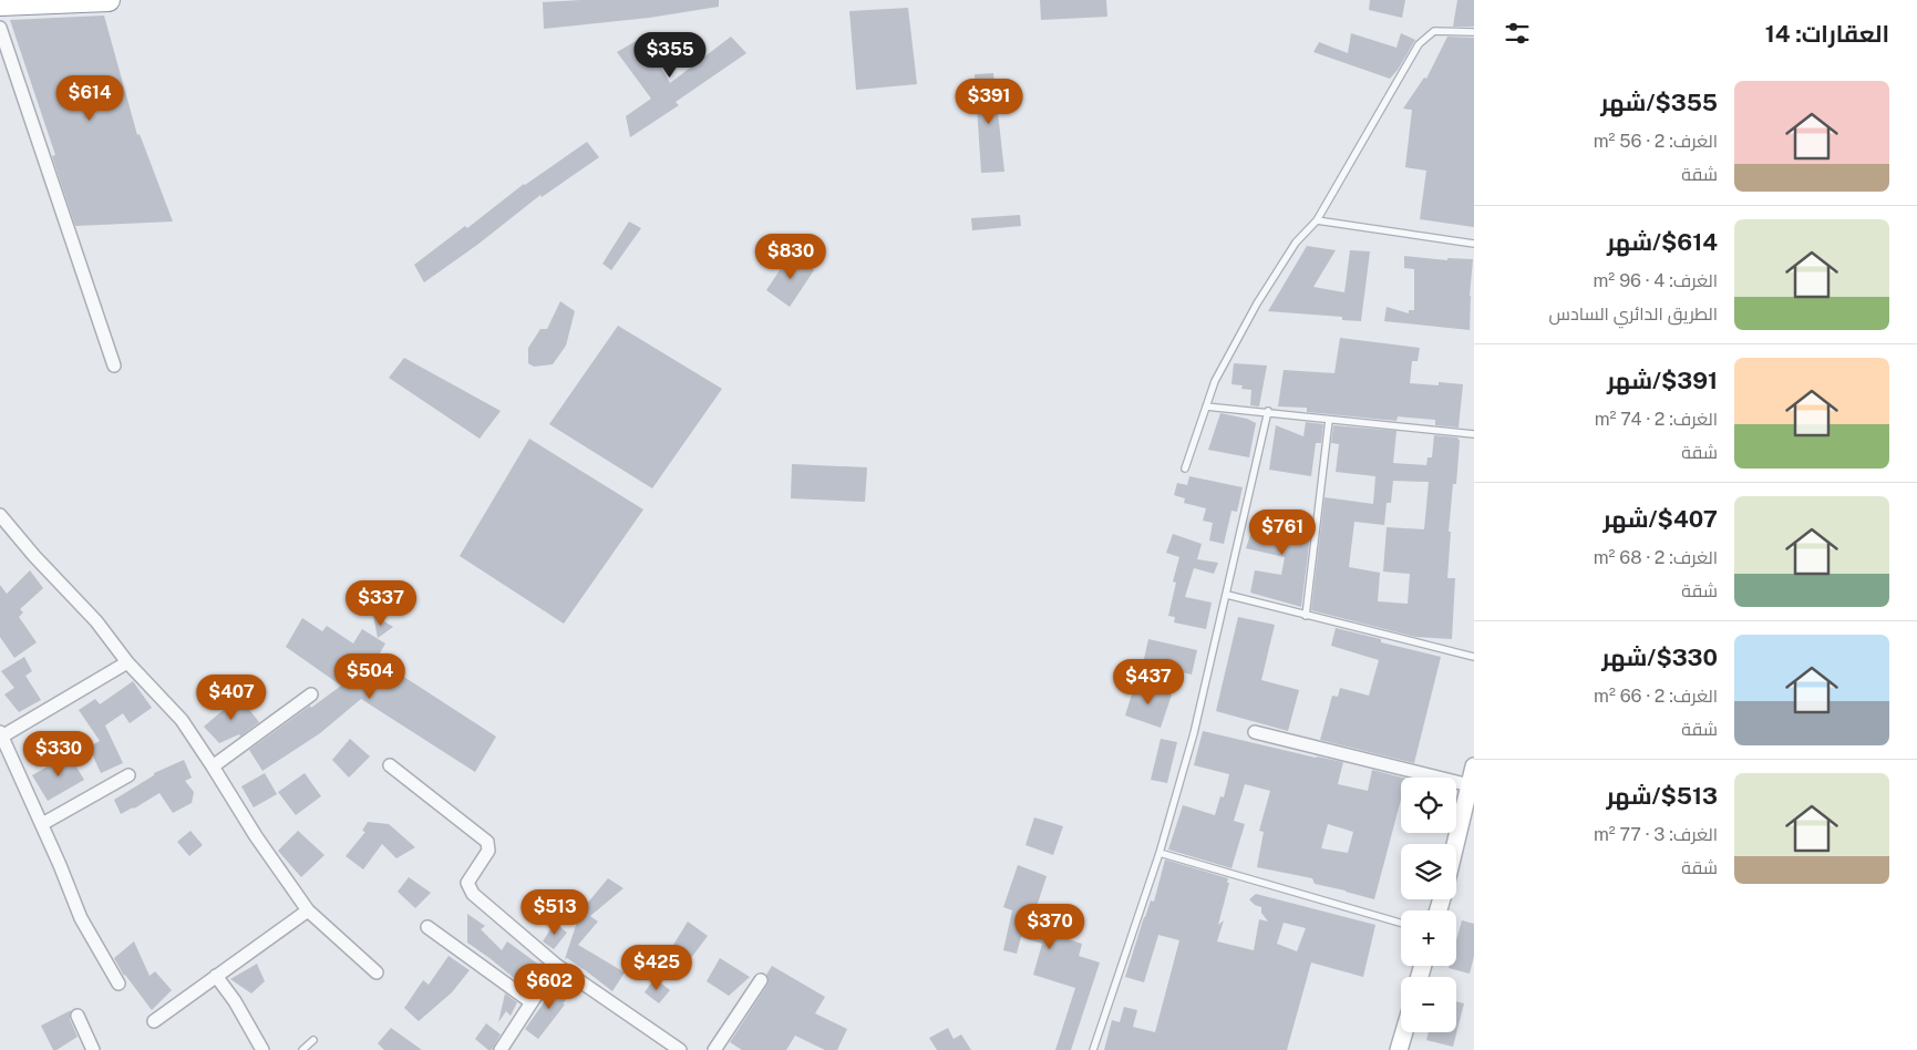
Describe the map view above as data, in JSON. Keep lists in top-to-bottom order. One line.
{"page":{"heading":"العقارات: 14","price":["$355","$614","$391","$830","$761","$337","$504","$437","$407","$330","$513","$370","$425","$602"],"list":[{"name":"$355/شهر","note":"الغرف: 2 · 56 m² · شقة"},{"name":"$614/شهر","note":"الغرف: 4 · 96 m² · الطريق الدائري السادس"},{"name":"$391/شهر","note":"الغرف: 2 · 74 m² · شقة"},{"name":"$407/شهر","note":"الغرف: 2 · 68 m² · شقة"},{"name":"$330/شهر","note":"الغرف: 2 · 66 m² · شقة"},{"name":"$513/شهر","note":"الغرف: 3 · 77 m² · شقة"}],"map_buttons":["+","−"]}}
